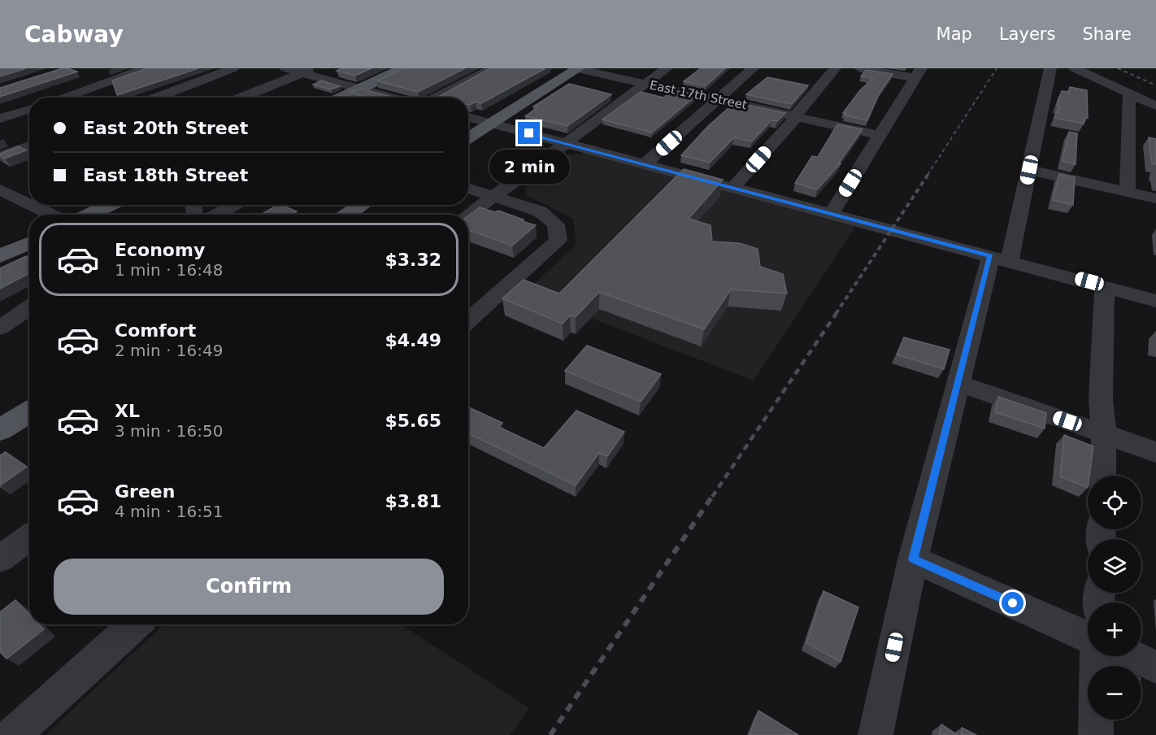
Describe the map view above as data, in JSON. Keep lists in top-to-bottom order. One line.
{"streets":{"street":["East 17th Street"]},"page":{"header":"Cabway","nav":["Map","Layers","Share"],"banner":["East 20th Street","East 18th Street"],"bubble":"2 min","list":[{"name":"Economy","note":"1 min · 16:48","value":"$3.32"},{"name":"Comfort","note":"2 min · 16:49","value":"$4.49"},{"name":"XL","note":"3 min · 16:50","value":"$5.65"},{"name":"Green","note":"4 min · 16:51","value":"$3.81"}],"map_buttons":["+","−"],"buttons":"Confirm"}}
